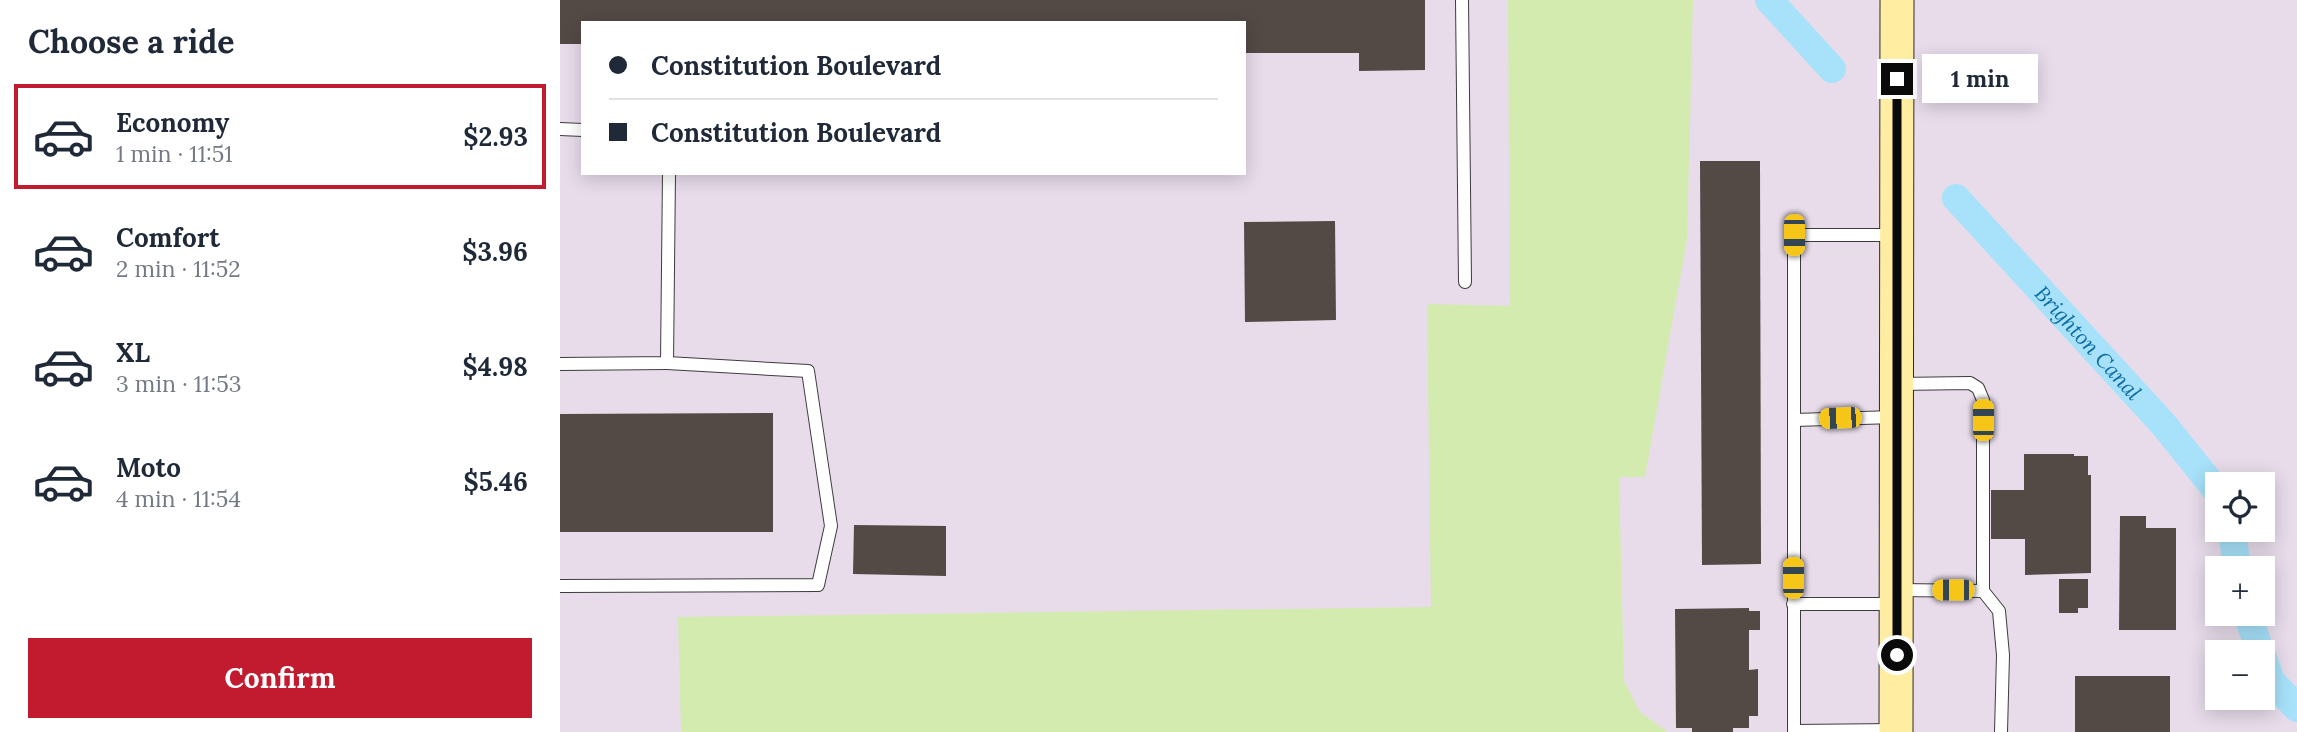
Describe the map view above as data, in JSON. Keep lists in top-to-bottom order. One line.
{"water":["Brighton Canal"],"page":{"heading":"Choose a ride","banner":["Constitution Boulevard","Constitution Boulevard"],"bubble":"1 min","list":[{"name":"Economy","note":"1 min · 11:51","value":"$2.93"},{"name":"Comfort","note":"2 min · 11:52","value":"$3.96"},{"name":"XL","note":"3 min · 11:53","value":"$4.98"},{"name":"Moto","note":"4 min · 11:54","value":"$5.46"}],"map_buttons":["+","−"],"buttons":"Confirm"}}
